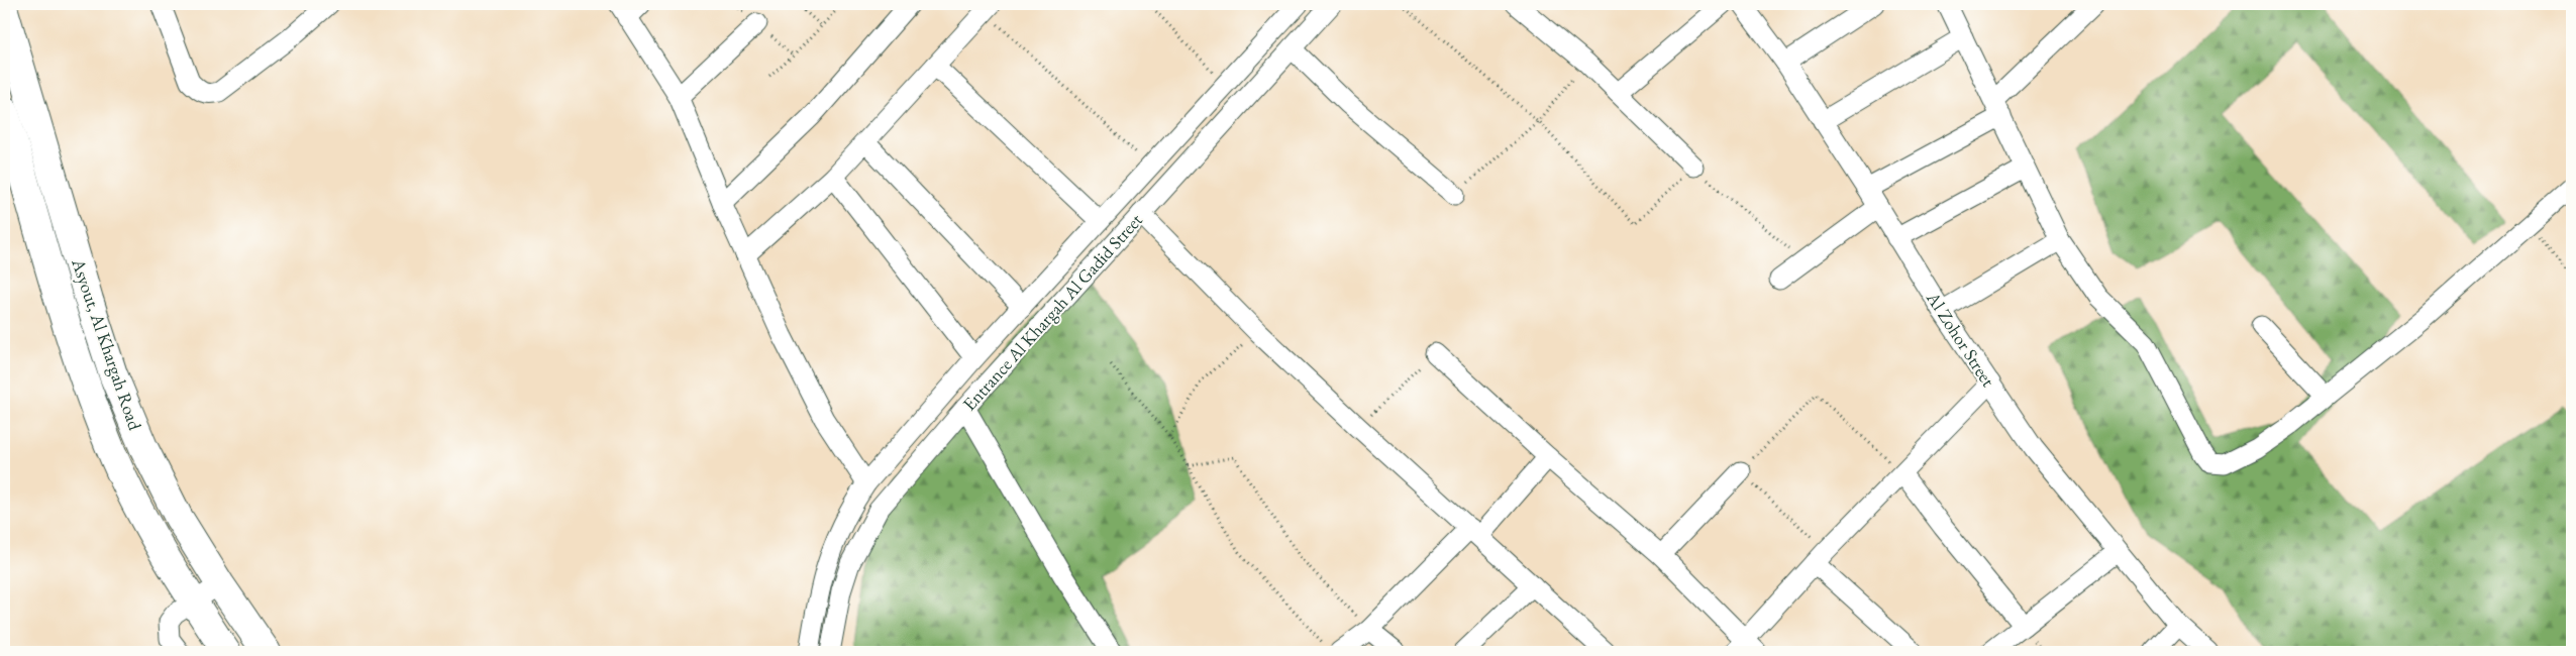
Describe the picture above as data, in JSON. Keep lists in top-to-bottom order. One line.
{"streets":{"highway":["Asyout, Al Khargah Road"],"street":["Entrance Al Khargah Al Gadid Street","Al Zohor Street"]}}
